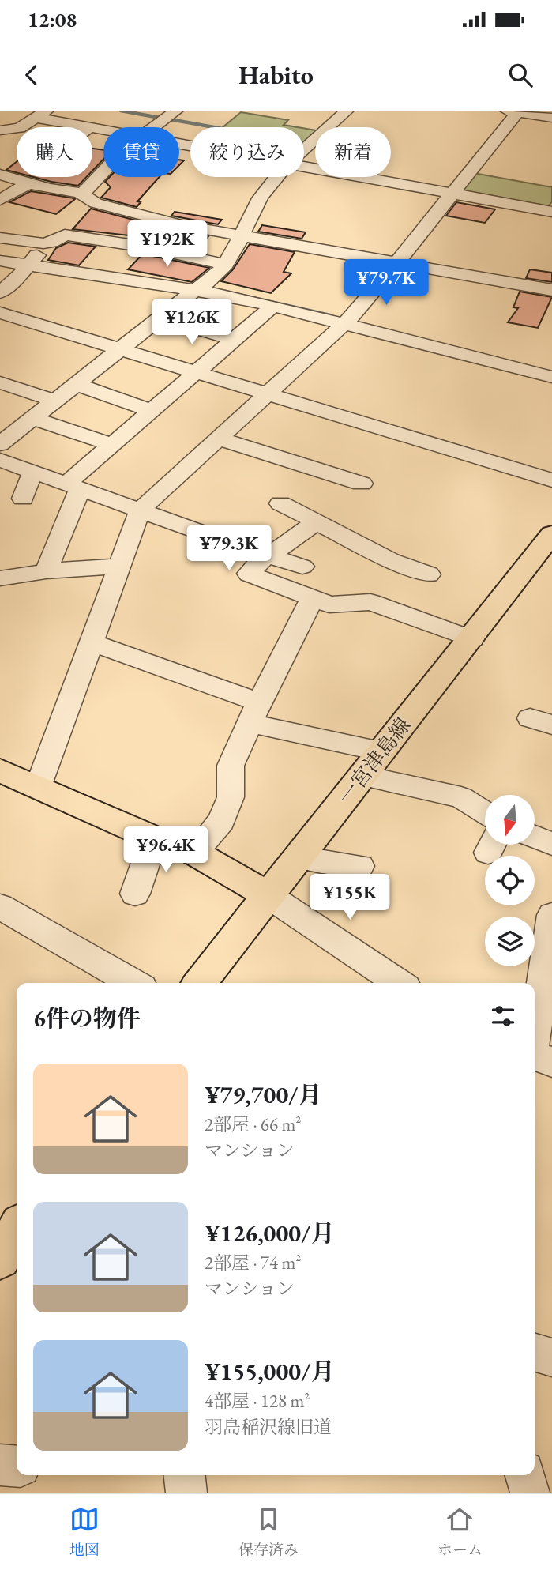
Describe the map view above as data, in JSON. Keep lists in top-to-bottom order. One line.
{"streets":{"main road":["一宮津島線"]},"north":"bottom","page":{"status":"12:08","header":"Habito","chip":["購入","賃貸","絞り込み","新着"],"price":["¥192K","¥79.7K","¥126K","¥79.3K","¥96.4K","¥155K"],"heading":"6件の物件","list":[{"name":"¥79,700/月","note":"2部屋 · 66 m² · マンション"},{"name":"¥126,000/月","note":"2部屋 · 74 m² · マンション"},{"name":"¥155,000/月","note":"4部屋 · 128 m² · 羽島稲沢線旧道"}],"tabs":["地図","保存済み","ホーム"]}}
